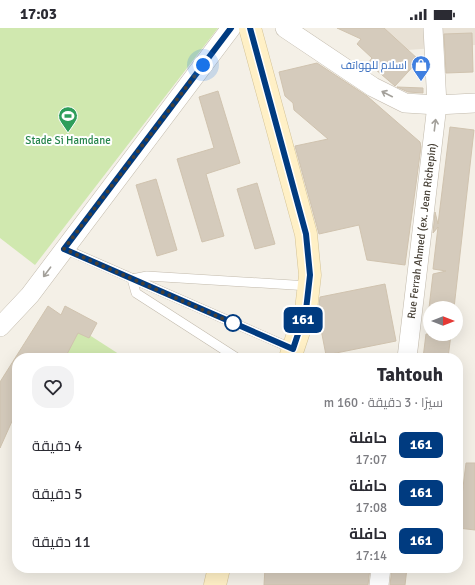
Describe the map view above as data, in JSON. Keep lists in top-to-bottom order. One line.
{"streets":{"street":["Rue Ferrah Ahmed (ex. Jean Richepin)"]},"one_way":["Rue Ferrah Ahmed (ex. Jean Richepin)"],"places":{"shop":["اسلام للهواتف"],"sports":["Stade Si Hamdane"]},"lines":["bus line 161"],"north":"right","page":{"status":"17:03","on_map":"161","heading":["Tahtouh","سيرًا · 3 دقيقة · 160 m"],"list":[{"mark":"161","name":"حافلة","note":"17:07","value":"4 دقيقة"},{"mark":"161","name":"حافلة","note":"17:08","value":"5 دقيقة"},{"mark":"161","name":"حافلة","note":"17:14","value":"11 دقيقة"}]}}
